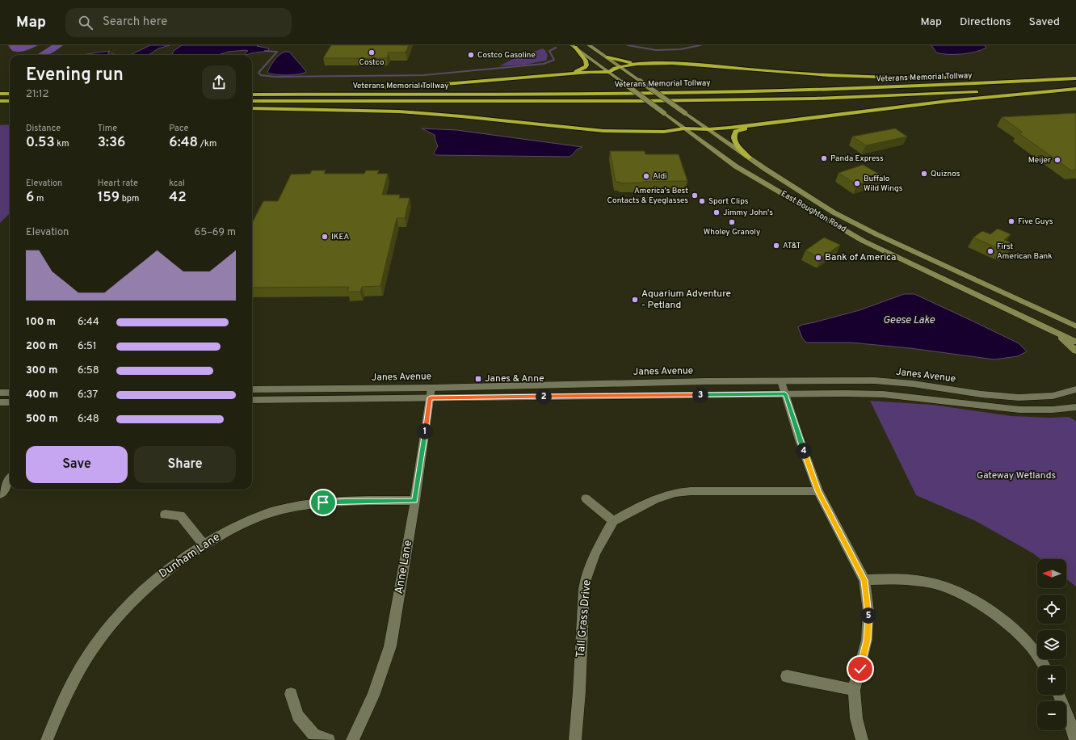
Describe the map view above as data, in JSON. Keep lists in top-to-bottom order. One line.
{"streets":{"highway":["Veterans Memorial Tollway"],"main road":["East Boughton Road"],"street":["Janes Avenue","Dunham Lane","Anne Lane","Tall Grass Drive"]},"crossings":[["Janes Avenue","Anne Lane"],["Dunham Lane","Anne Lane"]],"water":["Geese Lake"],"parks":["Gateway Wetlands"],"places":{"other":["Costco","Costco Gasoline","Panda Express","Meijer","Quiznos","Aldi","Buffalo Wild Wings","America's Best Contacts & Eyeglasses","Sport Clips","Jimmy John's","Five Guys","Wholey Granoly","IKEA","AT&T","First American Bank","Bank of America","Aquarium Adventure - Petland"],"transit":["Janes & Anne"]},"north":"left","page":{"header":"Map","search":"Search here","nav":["Map","Directions","Saved"],"heading":["Evening run","21:12"],"stats":[["Distance","0.53 km"],["Time","3:36"],["Pace","6:48 /km"],["Elevation","6 m"],["Heart rate","159 bpm"],["kcal","42"]],"chart":["Elevation","65–69 m"],"list":[{"name":"100 m","note":"6:44"},{"name":"200 m","note":"6:51"},{"name":"300 m","note":"6:58"},{"name":"400 m","note":"6:37"},{"name":"500 m","note":"6:48"}],"pins":["3","2","1","4","5"],"buttons":["Save","Share"],"map_buttons":["+","−"]}}
